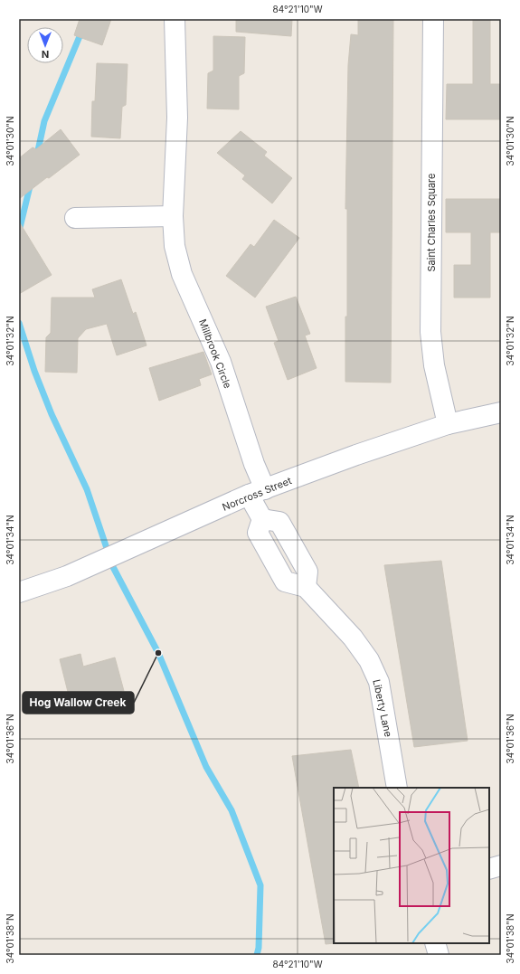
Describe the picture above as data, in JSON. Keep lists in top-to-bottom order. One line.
{"streets":{"street":["Saint Charles Square","Millbrook Circle","Norcross Street","Liberty Lane"]},"crossings":[["Saint Charles Square","Norcross Street"],["Millbrook Circle","Norcross Street"]],"places":["Hog Wallow Creek"],"north":"bottom","coordinates":["84°21'10\"W","34°01'30\"N","34°01'32\"N","34°01'34\"N","34°01'36\"N","34°01'38\"N"]}
